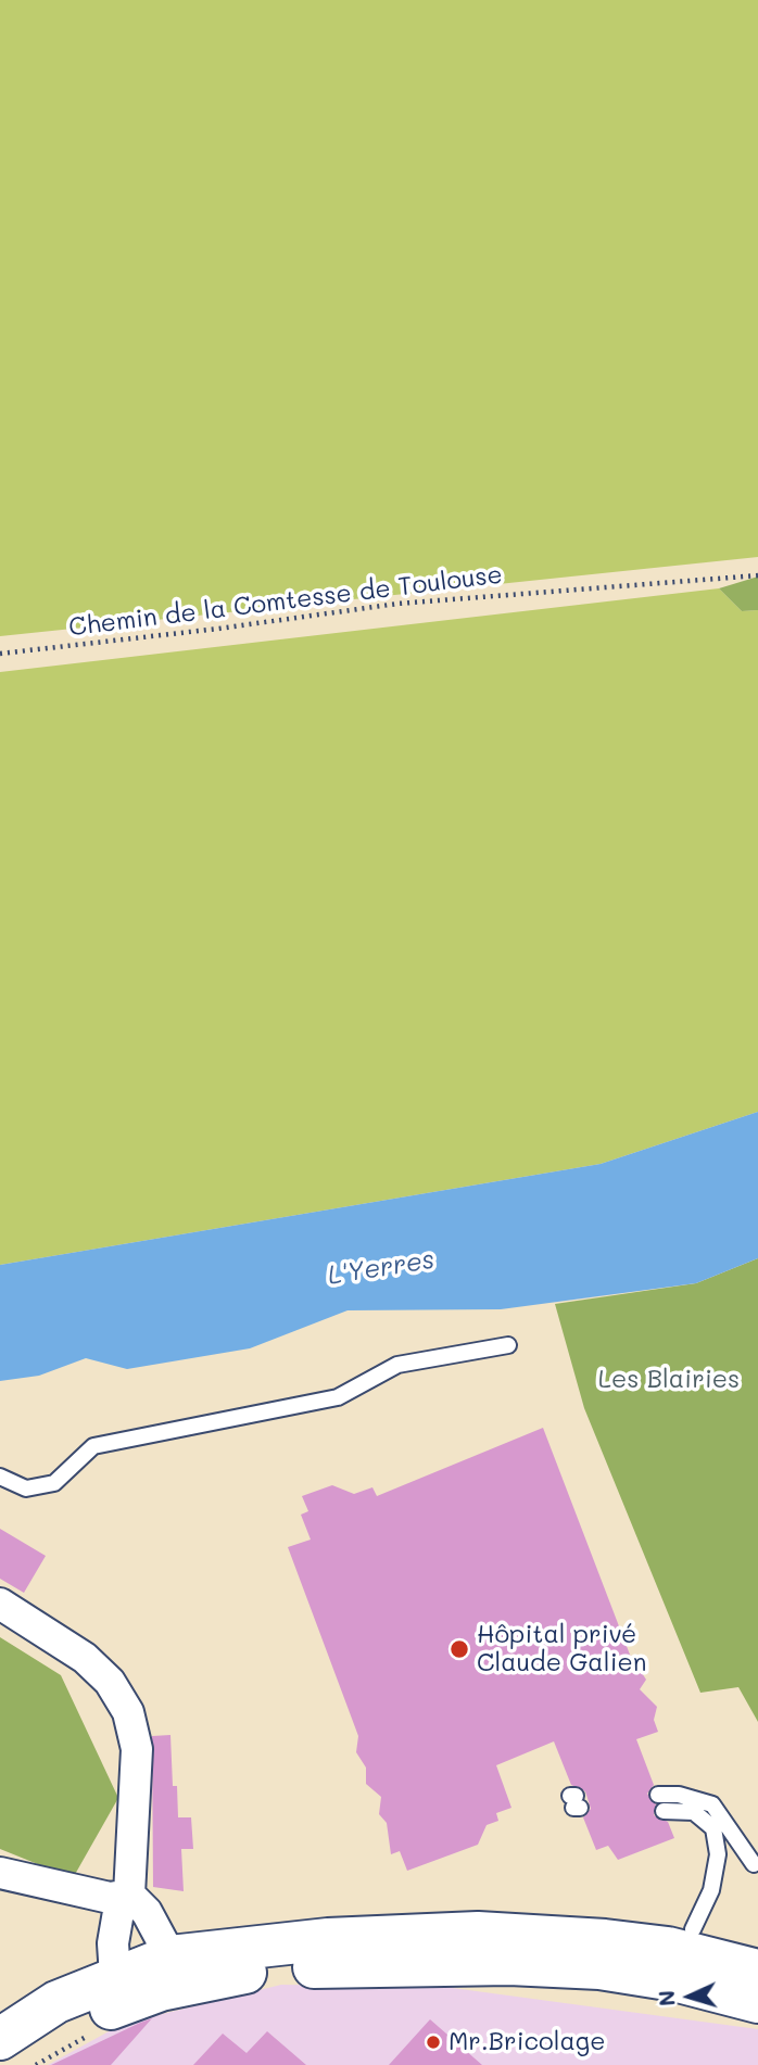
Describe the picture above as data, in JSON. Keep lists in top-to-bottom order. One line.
{"streets":{"path":["Chemin de la Comtesse de Toulouse"]},"water":["L'Yerres"],"parks":["Les Blairies"],"places":["Hôpital privé Claude Galien","Mr.Bricolage"],"north":"left"}
